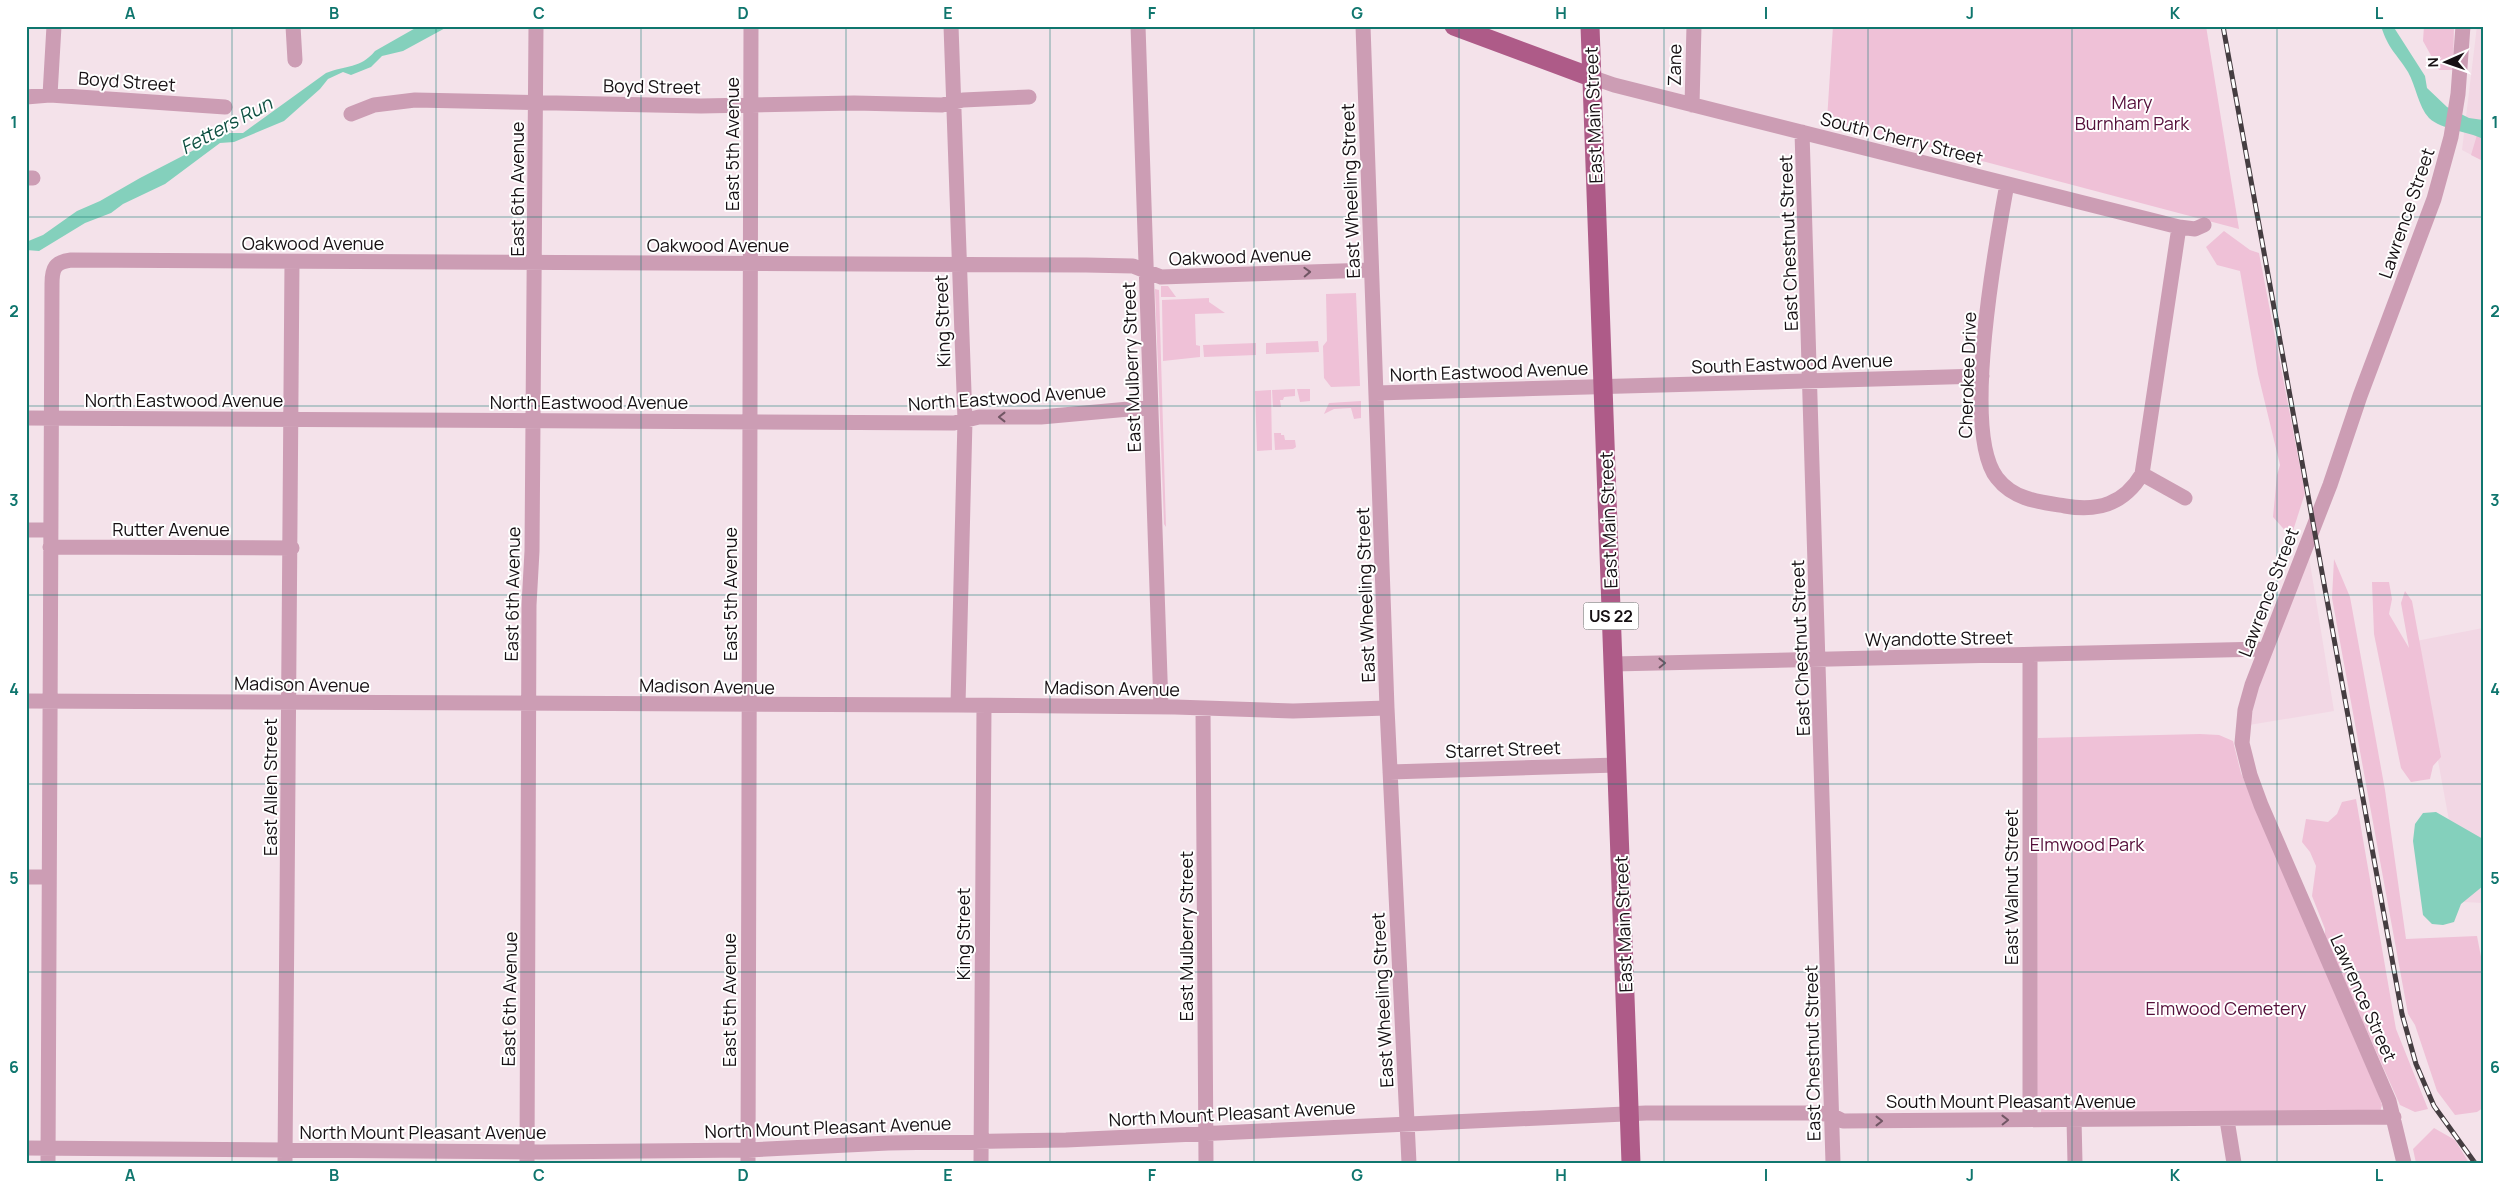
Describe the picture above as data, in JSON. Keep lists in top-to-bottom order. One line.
{"streets":{"main road":["East Main Street","US 22"],"street":["Zane","Boyd Street","South Cherry Street","East 5th Avenue","East 6th Avenue","East Wheeling Street","Lawrence Street","Oakwood Avenue","East Chestnut Street","King Street","South Eastwood Avenue","East Mulberry Street","North Eastwood Avenue","Cherokee Drive","Rutter Avenue","Wyandotte Street","Madison Avenue","Starret Street","East Allen Street","East Walnut Street","South Mount Pleasant Avenue","North Mount Pleasant Avenue"]},"crossings":[["Zane","South Cherry Street"],["Boyd Street","East 5th Avenue"],["Boyd Street","East 6th Avenue"],["Boyd Street","King Street"],["East Main Street","South Cherry Street"],["East Main Street","South Eastwood Avenue"],["East Main Street","North Eastwood Avenue"],["East Main Street","Wyandotte Street"],["East Main Street","Starret Street"],["East Main Street","South Mount Pleasant Avenue"],["East Main Street","North Mount Pleasant Avenue"],["South Cherry Street","East Chestnut Street"],["South Cherry Street","Cherokee Drive"],["East 5th Avenue","Oakwood Avenue"],["East 5th Avenue","North Eastwood Avenue"],["East 5th Avenue","Madison Avenue"],["East 5th Avenue","North Mount Pleasant Avenue"],["East 6th Avenue","Oakwood Avenue"],["East 6th Avenue","North Eastwood Avenue"],["East 6th Avenue","Madison Avenue"],["East 6th Avenue","North Mount Pleasant Avenue"],["East Wheeling Street","Oakwood Avenue"],["East Wheeling Street","North Eastwood Avenue"],["East Wheeling Street","Madison Avenue"],["East Wheeling Street","Starret Street"],["East Wheeling Street","North Mount Pleasant Avenue"],["Lawrence Street","Wyandotte Street"],["Lawrence Street","South Mount Pleasant Avenue"],["Oakwood Avenue","King Street"],["Oakwood Avenue","East Mulberry Street"],["Oakwood Avenue","North Eastwood Avenue"],["Oakwood Avenue","East Allen Street"],["East Chestnut Street","South Eastwood Avenue"],["East Chestnut Street","Wyandotte Street"],["East Chestnut Street","South Mount Pleasant Avenue"],["King Street","North Eastwood Avenue"],["King Street","Madison Avenue"],["King Street","North Mount Pleasant Avenue"],["South Eastwood Avenue","North Eastwood Avenue"],["South Eastwood Avenue","Cherokee Drive"],["East Mulberry Street","North Eastwood Avenue"],["East Mulberry Street","Madison Avenue"],["East Mulberry Street","North Mount Pleasant Avenue"],["North Eastwood Avenue","East Allen Street"],["Rutter Avenue","East Allen Street"],["Wyandotte Street","East Walnut Street"],["Madison Avenue","East Allen Street"],["East Allen Street","North Mount Pleasant Avenue"],["East Walnut Street","South Mount Pleasant Avenue"],["South Mount Pleasant Avenue","North Mount Pleasant Avenue"]],"water":["Fetters Run"],"parks":["Mary Burnham Park","Elmwood Park","Elmwood Cemetery"],"north":"left","grid":{"columns":["A","B","C","D","E","F","G","H","I","J","K","L"],"rows":["1","2","3","4","5","6"]}}
